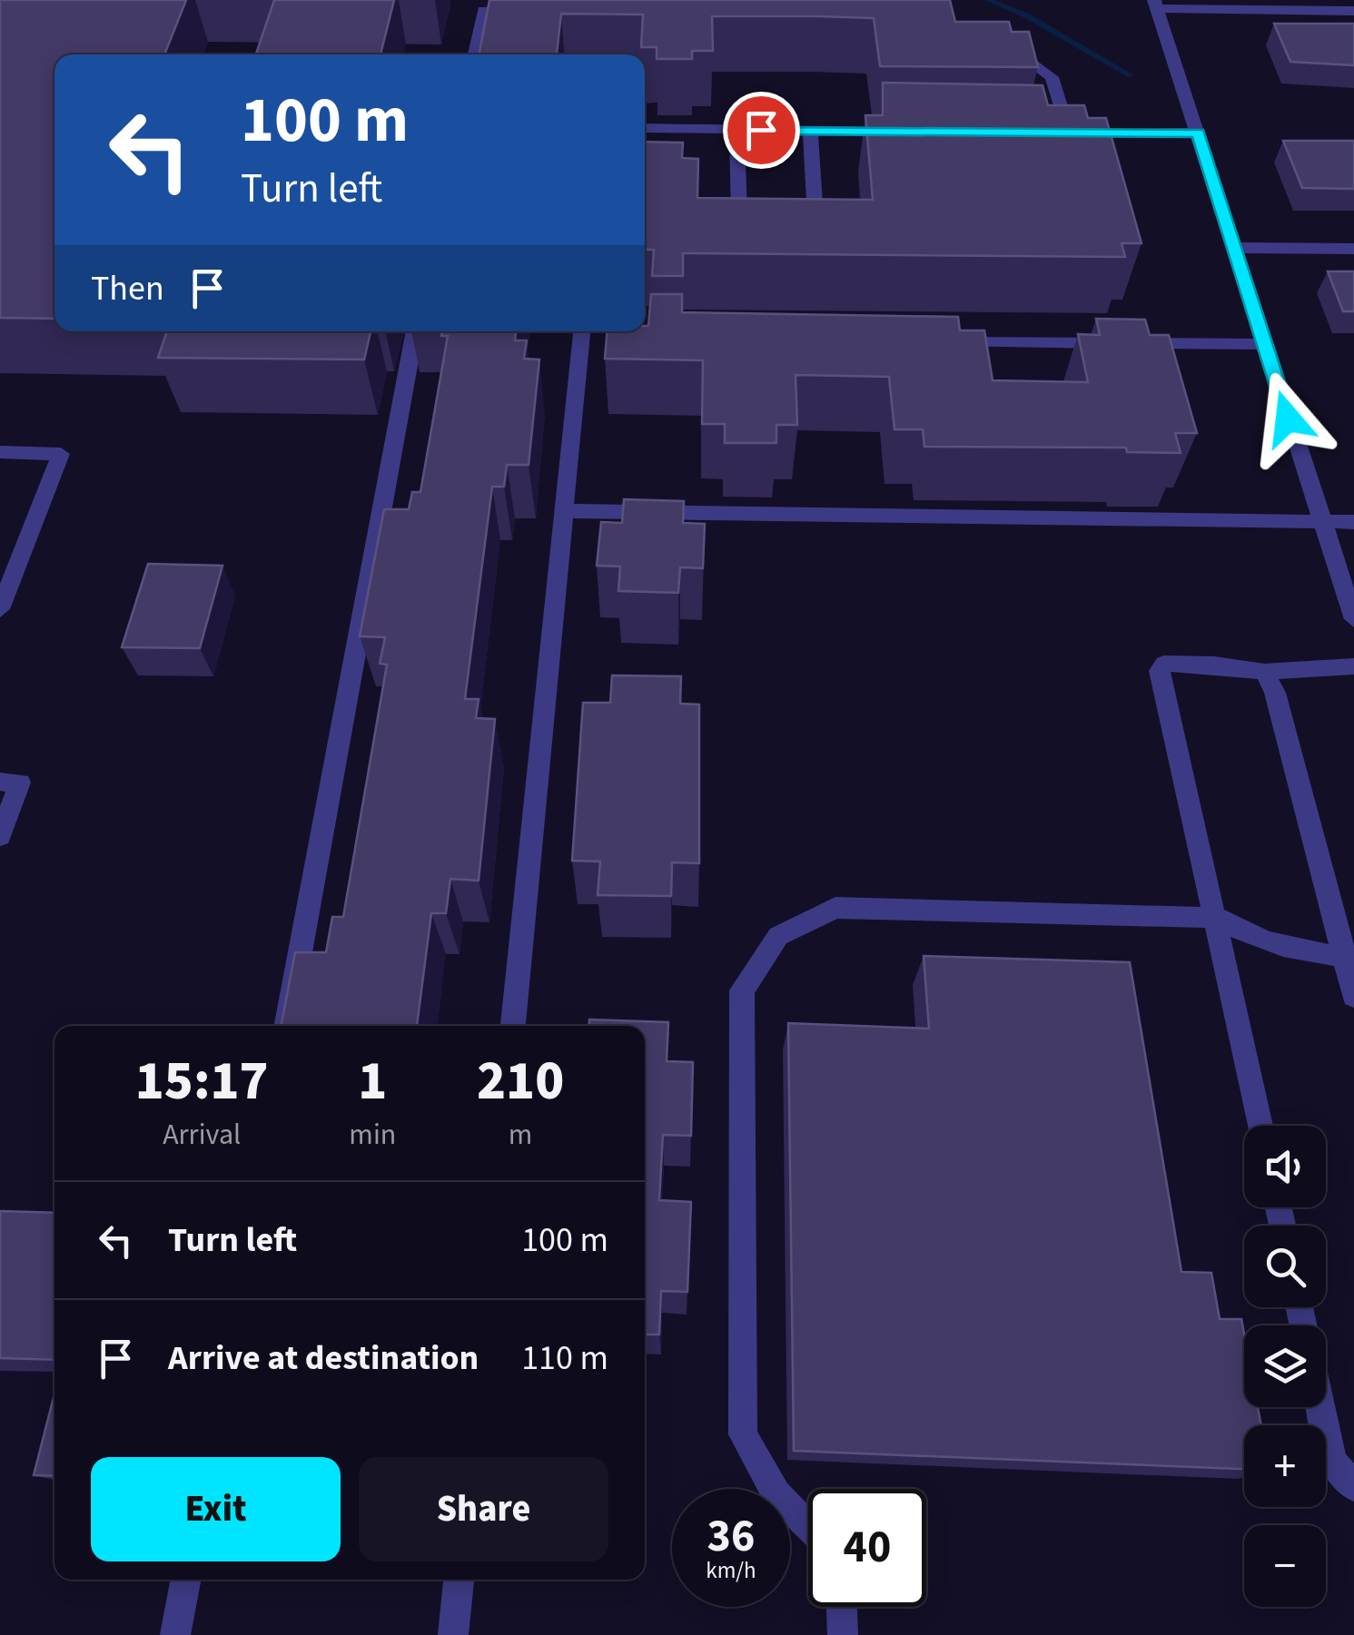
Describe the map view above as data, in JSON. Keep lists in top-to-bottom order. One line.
{"page":{"turn":["100 m","Turn left"],"then":"Then","eta":["15:17","Arrival","1","min","210","m"],"map_buttons":["+","−"],"list":[{"name":"Turn left","value":"100 m"},{"name":"Arrive at destination","value":"110 m"}],"buttons":["Exit","Share"],"speed":"36 km/h","limit":"40"}}
